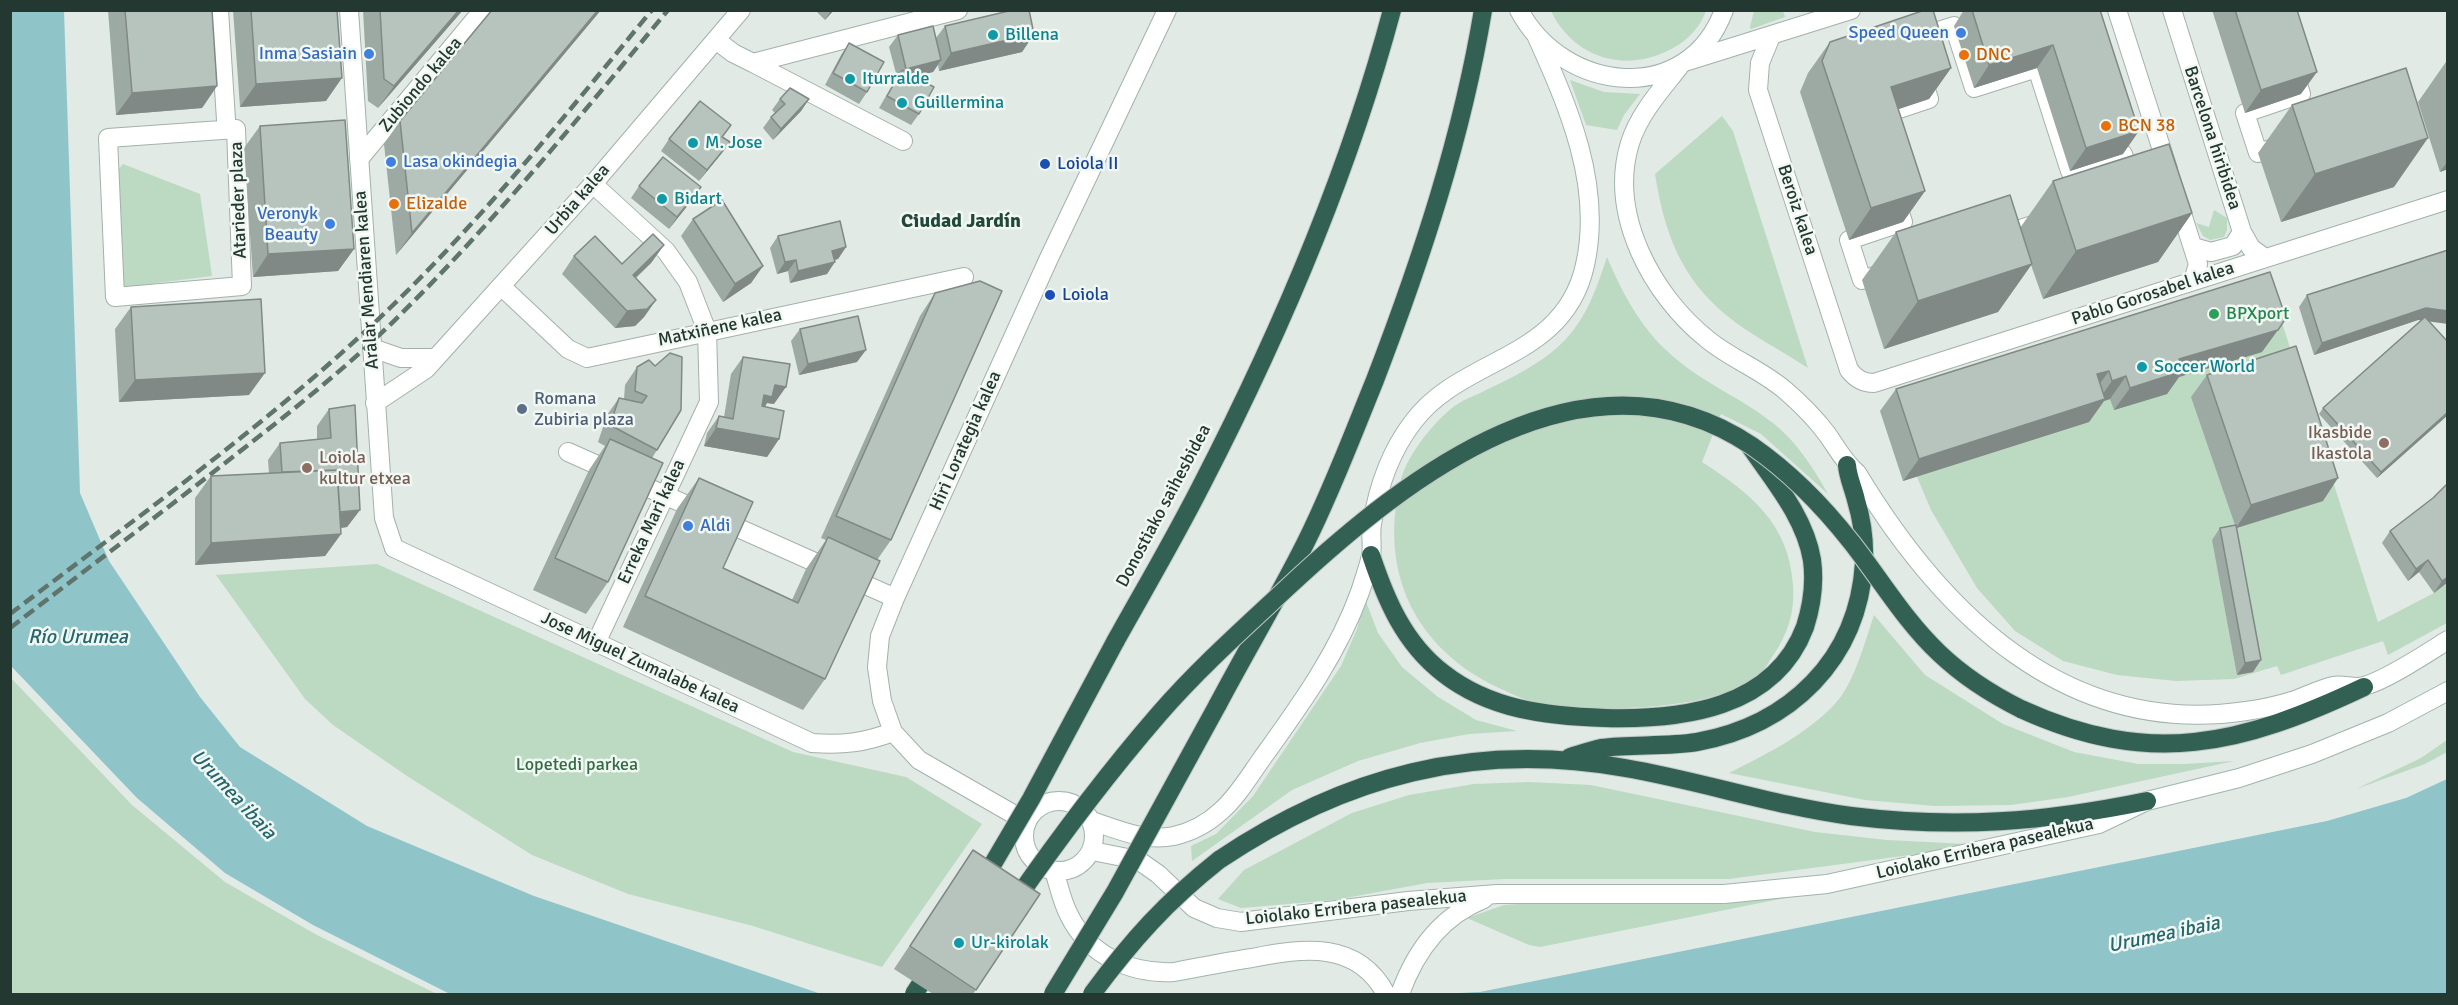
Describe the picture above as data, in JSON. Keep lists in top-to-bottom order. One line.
{"streets":{"highway":["Donostiako saihesbidea"],"street":["Zubiondo kalea","Barcelona hiribidea","Atarieder plaza","Urbia kalea","Beroiz kalea","Aralar Mendiaren kalea","Pablo Gorosabel kalea","Matxiñene kalea","Hiri Lorategia kalea","Erreka Mari kalea","Jose Miguel Zumalabe kalea","Loiolako Erribera pasealekua"]},"crossings":[["Zubiondo kalea","Aralar Mendiaren kalea"],["Barcelona hiribidea","Pablo Gorosabel kalea"],["Urbia kalea","Aralar Mendiaren kalea"],["Urbia kalea","Matxiñene kalea"],["Beroiz kalea","Pablo Gorosabel kalea"],["Aralar Mendiaren kalea","Jose Miguel Zumalabe kalea"],["Matxiñene kalea","Erreka Mari kalea"],["Hiri Lorategia kalea","Jose Miguel Zumalabe kalea"],["Hiri Lorategia kalea","Loiolako Erribera pasealekua"],["Erreka Mari kalea","Jose Miguel Zumalabe kalea"]],"districts":["Ciudad Jardín"],"water":["Río Urumea","Urumea ibaia"],"parks":["Lopetedi parkea"],"places":["Speed Queen","Billena","Inma Sasiain","DNC","Iturralde","Guillermina","BCN 38","M. Jose","Lasa okindegia","Loiola II","Bidart","Elizalde","Veronyk Beauty","Loiola","BPXport","Soccer World","Romana Zubiria plaza","Ikasbide Ikastola","Loiola kultur etxea","Aldi","Ur-kirolak"]}
